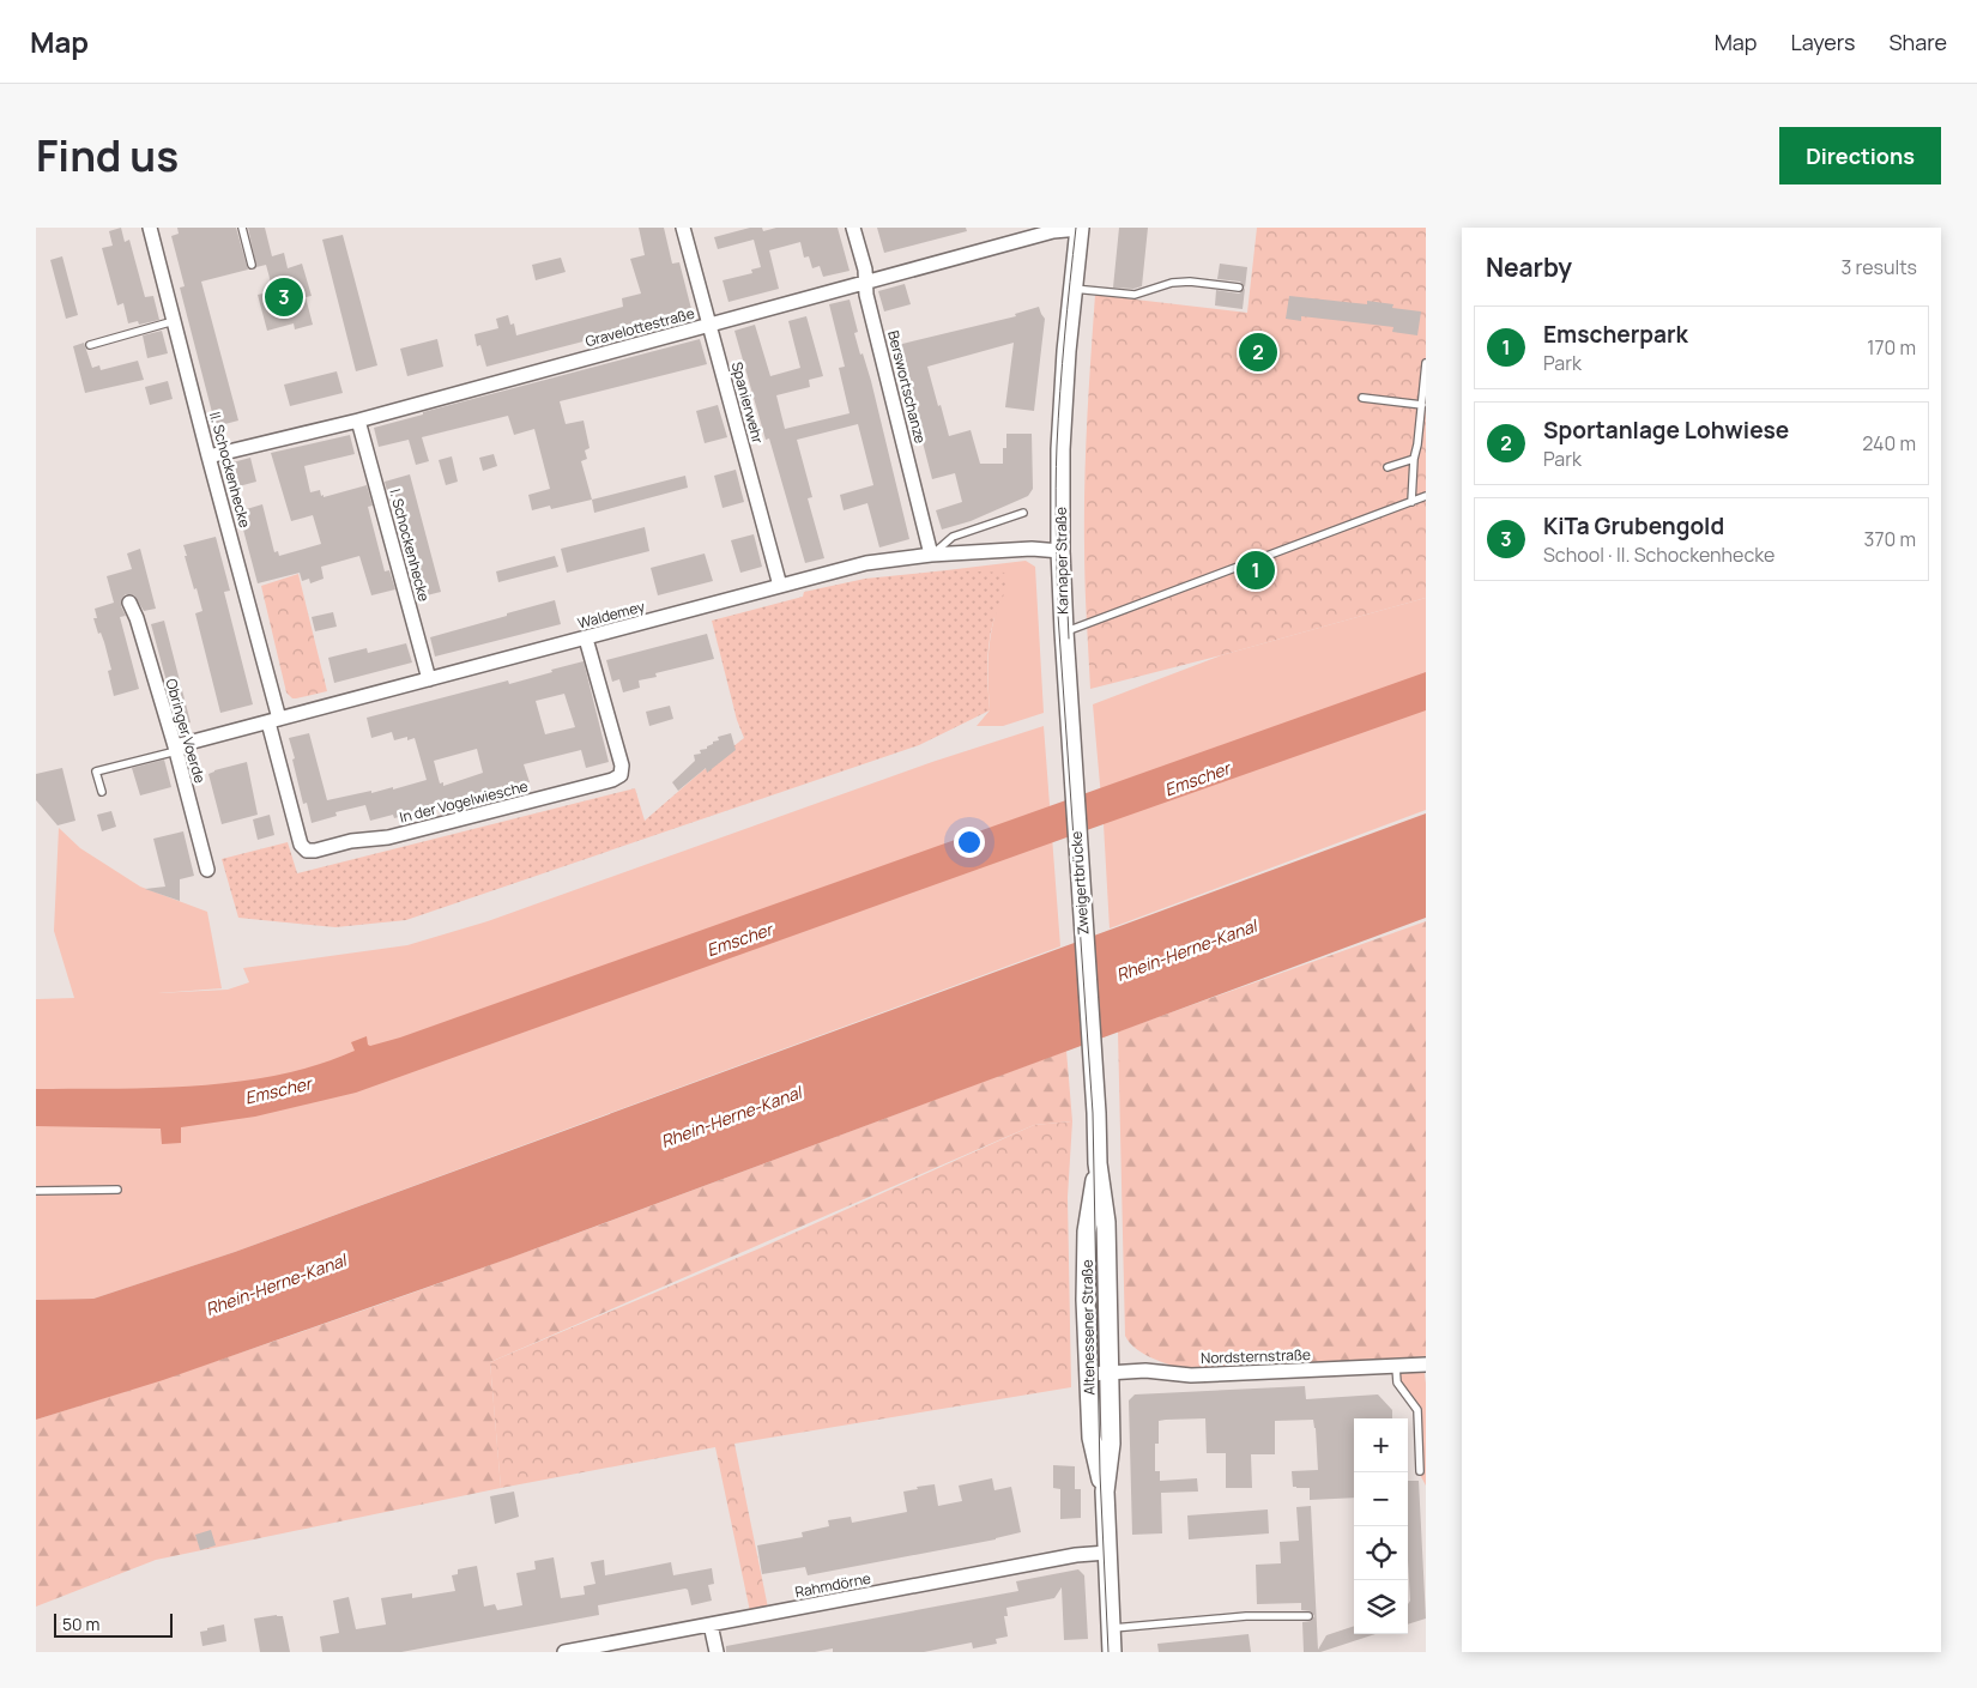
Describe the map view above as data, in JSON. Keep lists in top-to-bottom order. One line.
{"streets":{"main road":["Karnaper Straße","Zweigertbrücke","Altenessener Straße"],"street":["Gravelottestraße","Berswortschanze","Spanierwehr","II. Schockenhecke","I. Schockenhecke","Waldemey","Obringer Voerde","In der Vogelwiesche","Nordsternstraße","Rahmdörne"]},"crossings":[["Gravelottestraße","Berswortschanze"],["Gravelottestraße","Spanierwehr"],["Gravelottestraße","II. Schockenhecke"],["Gravelottestraße","I. Schockenhecke"],["Gravelottestraße","Karnaper Straße"],["Berswortschanze","Waldemey"],["Spanierwehr","Waldemey"],["II. Schockenhecke","Waldemey"],["II. Schockenhecke","In der Vogelwiesche"],["I. Schockenhecke","Waldemey"],["Karnaper Straße","Waldemey"],["Karnaper Straße","Zweigertbrücke"],["Waldemey","Obringer Voerde"],["Waldemey","In der Vogelwiesche"],["Zweigertbrücke","Altenessener Straße"],["Altenessener Straße","Nordsternstraße"],["Altenessener Straße","Rahmdörne"]],"water":["Emscher","Rhein-Herne-Kanal"],"scale_bar":"50 m","page":{"header":"Map","nav":["Map","Layers","Share"],"title":"Find us","buttons":"Directions","heading":["Nearby","3 results"],"pins":["3","2","1"],"list":[{"mark":"1","name":"Emscherpark","note":"Park","value":"170 m"},{"mark":"2","name":"Sportanlage Lohwiese","note":"Park","value":"240 m"},{"mark":"3","name":"KiTa Grubengold","note":"School · II. Schockenhecke","value":"370 m"}],"map_buttons":["+","−"],"scale":"50 m"}}
